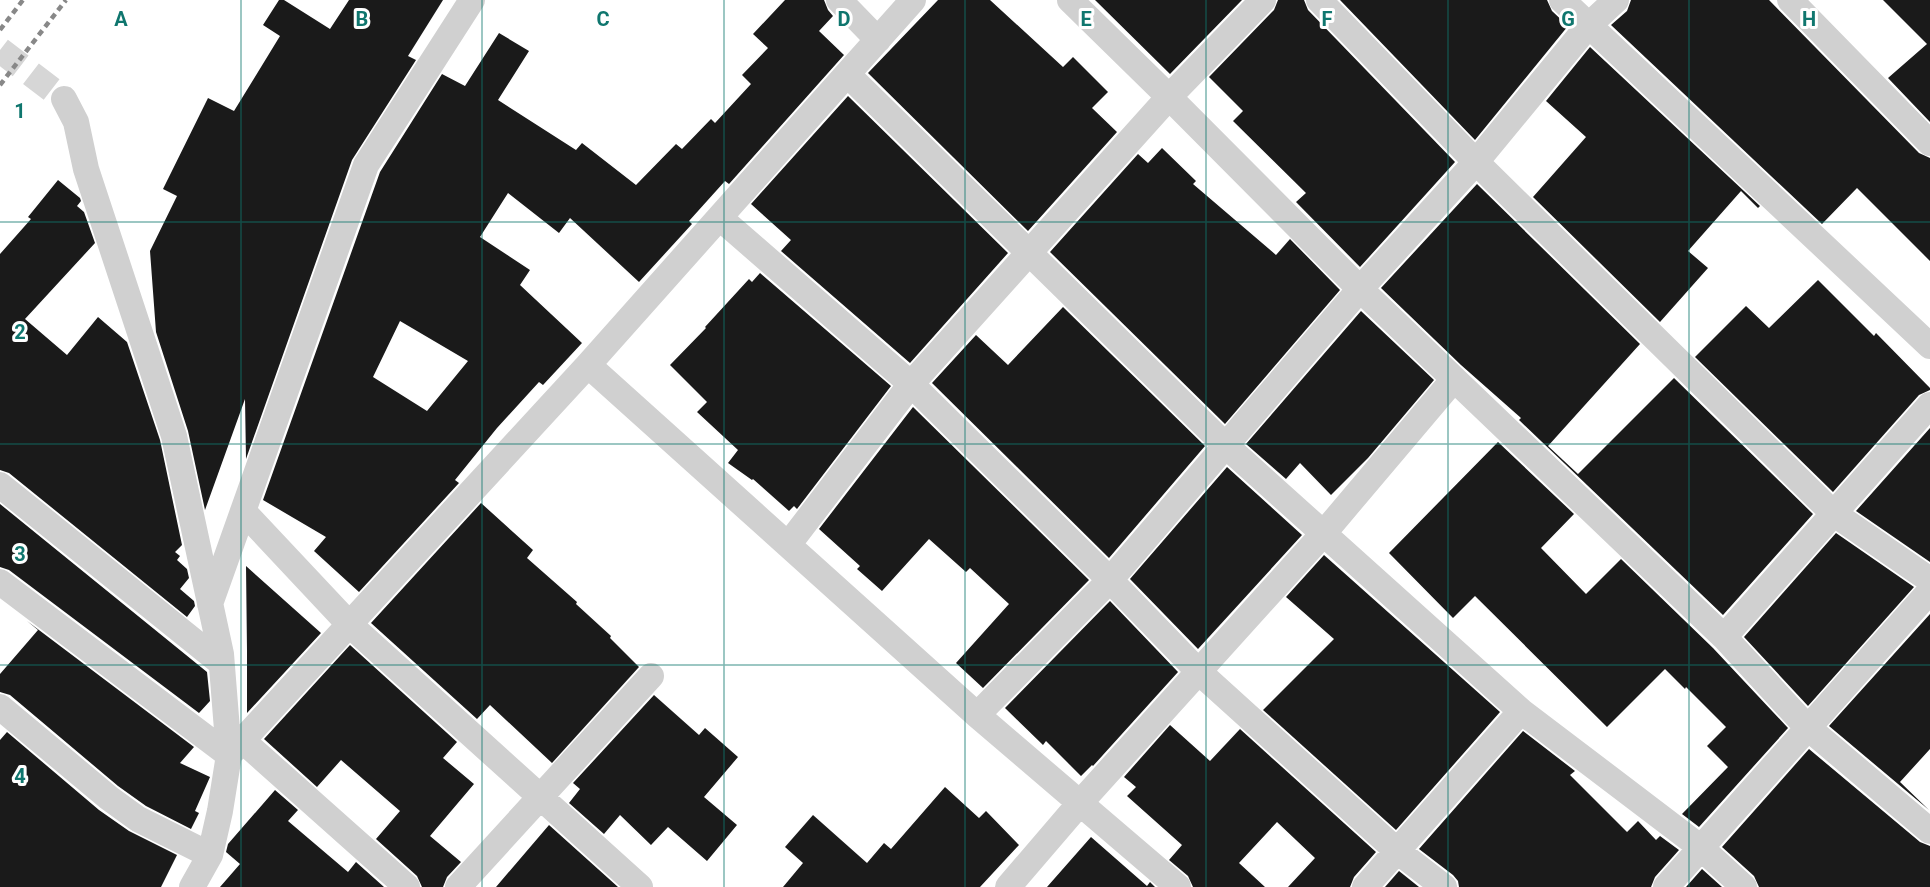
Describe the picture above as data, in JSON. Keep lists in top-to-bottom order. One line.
{"grid":{"columns":["A","B","C","D","E","F","G","H"],"rows":["1","2","3","4"]}}
